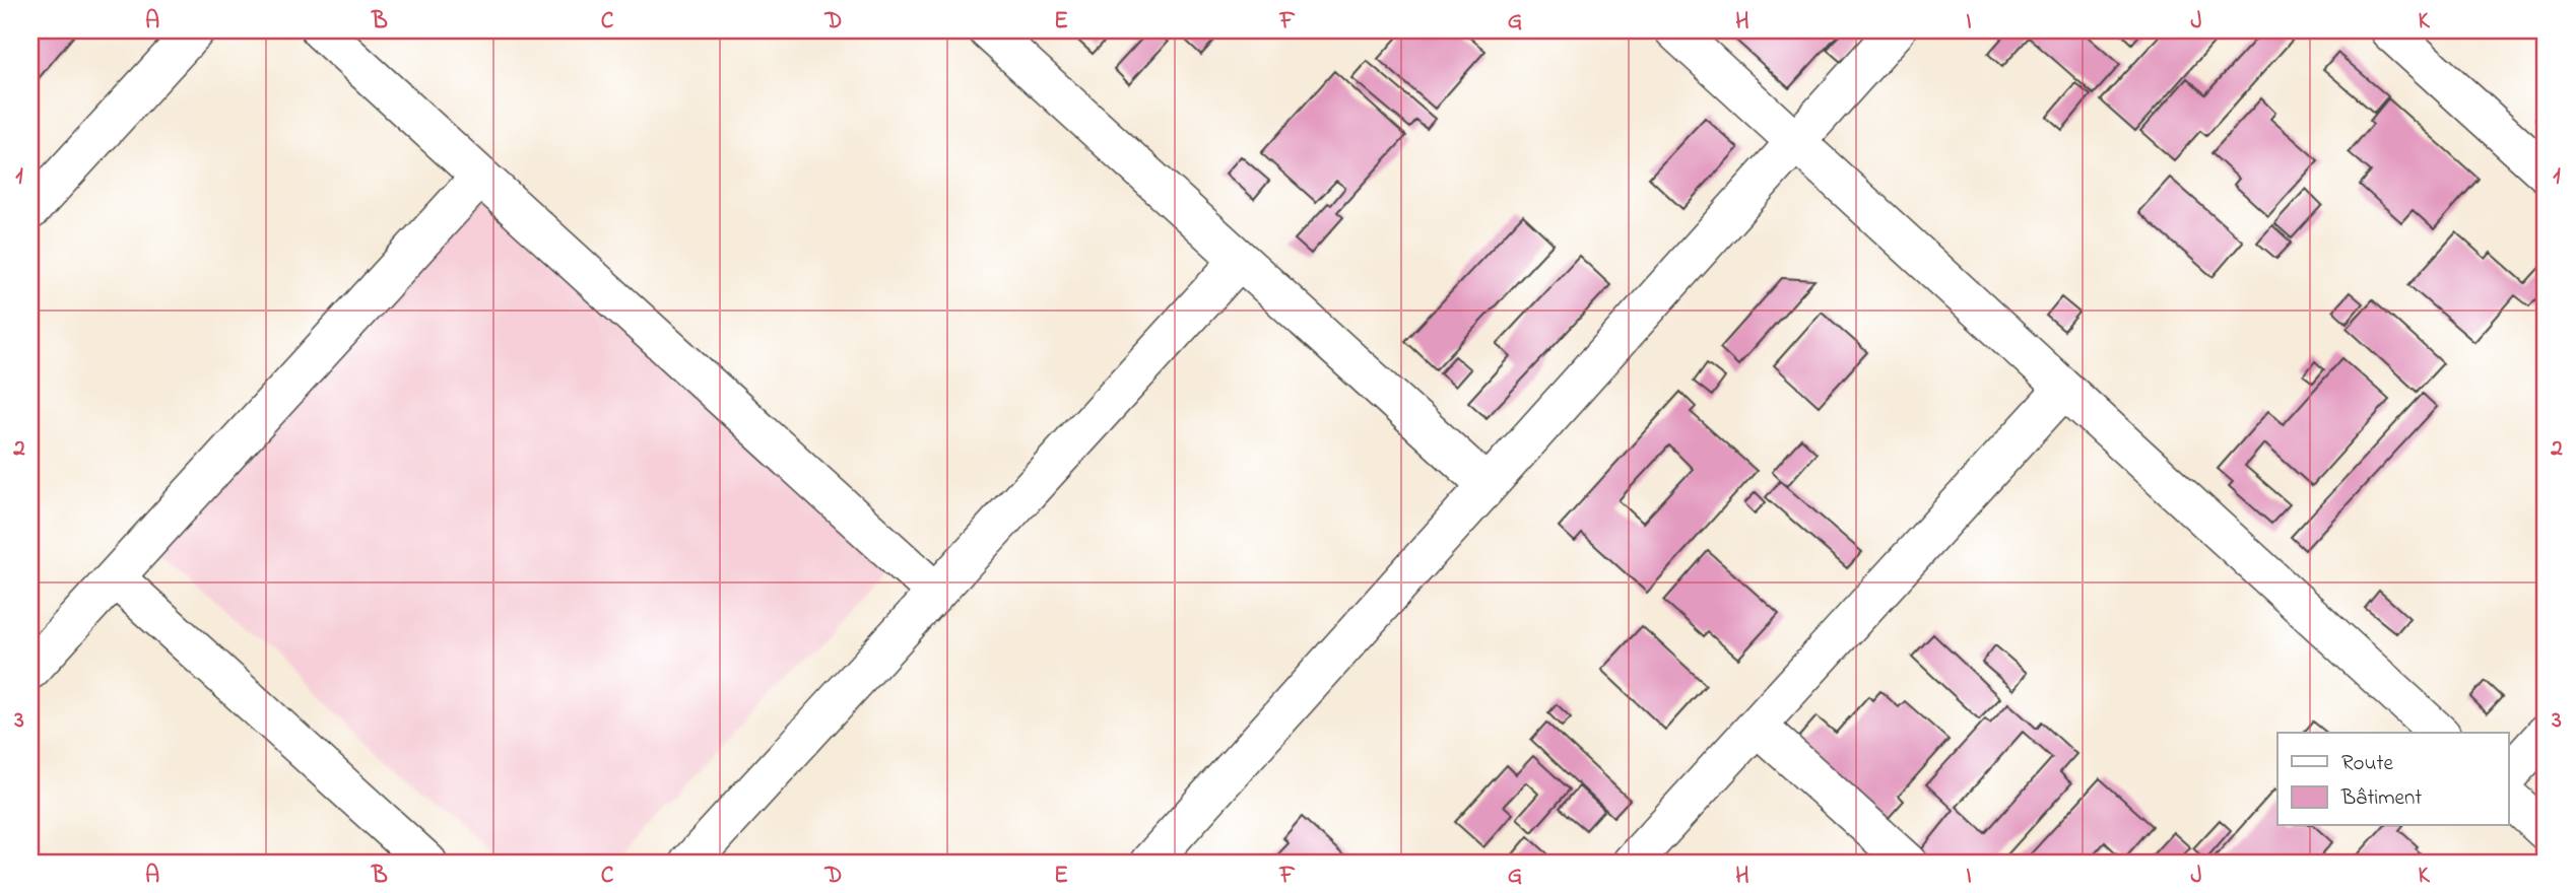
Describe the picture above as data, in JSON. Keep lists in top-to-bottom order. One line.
{"legend":["Route","Bâtiment"],"grid":{"columns":["A","B","C","D","E","F","G","H","I","J","K"],"rows":["1","2","3"]}}
